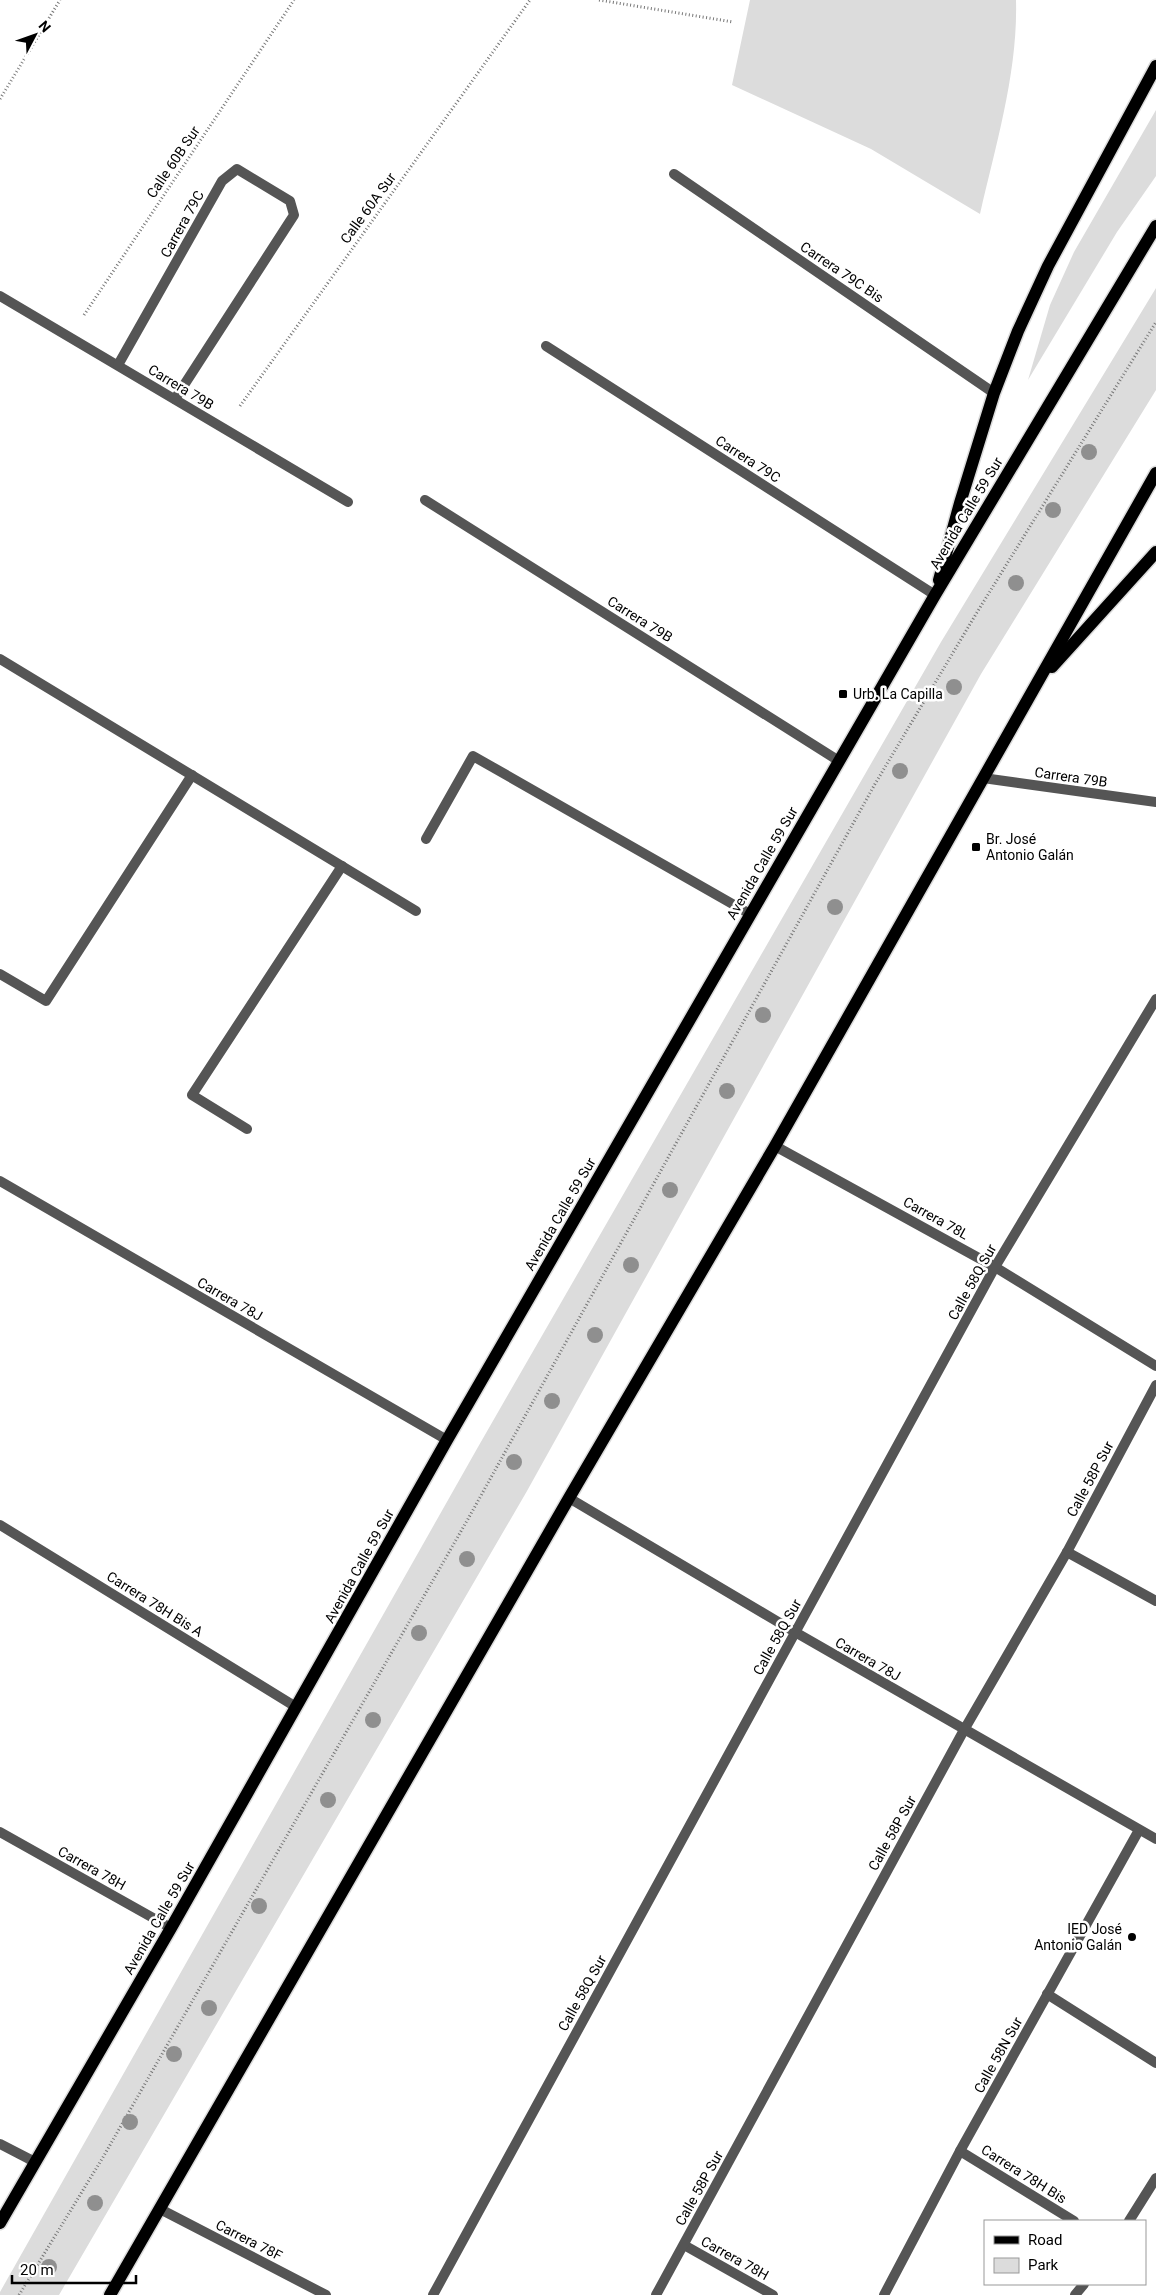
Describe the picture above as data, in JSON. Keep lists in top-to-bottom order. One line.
{"streets":{"main road":["Avenida Calle 59 Sur"],"street":["Carrera 79C","Carrera 79C Bis","Carrera 79B","Carrera 78L","Calle 58Q Sur","Carrera 78J","Calle 58P Sur","Carrera 78H Bis A","Carrera 78H","Calle 58N Sur","Carrera 78H Bis","Carrera 78F"],"path":["Calle 60B Sur","Calle 60A Sur"]},"crossings":[["Calle 60B Sur","Carrera 79B"],["Calle 60A Sur","Carrera 79B"],["Carrera 79C","Carrera 79B"],["Carrera 79C","Avenida Calle 59 Sur"],["Carrera 79B","Avenida Calle 59 Sur"],["Avenida Calle 59 Sur","Carrera 78J"],["Avenida Calle 59 Sur","Carrera 78H Bis A"],["Avenida Calle 59 Sur","Carrera 78H"],["Carrera 78L","Calle 58Q Sur"],["Calle 58Q Sur","Carrera 78J"],["Carrera 78J","Calle 58P Sur"],["Carrera 78J","Calle 58N Sur"],["Calle 58P Sur","Carrera 78H"],["Calle 58N Sur","Carrera 78H Bis"]],"places":{"transit":["Urb. La Capilla","Br. José Antonio Galán"],"other":["IED José Antonio Galán"]},"legend":["Road","Park"],"scale_bar":"20 m","north":"top right"}
